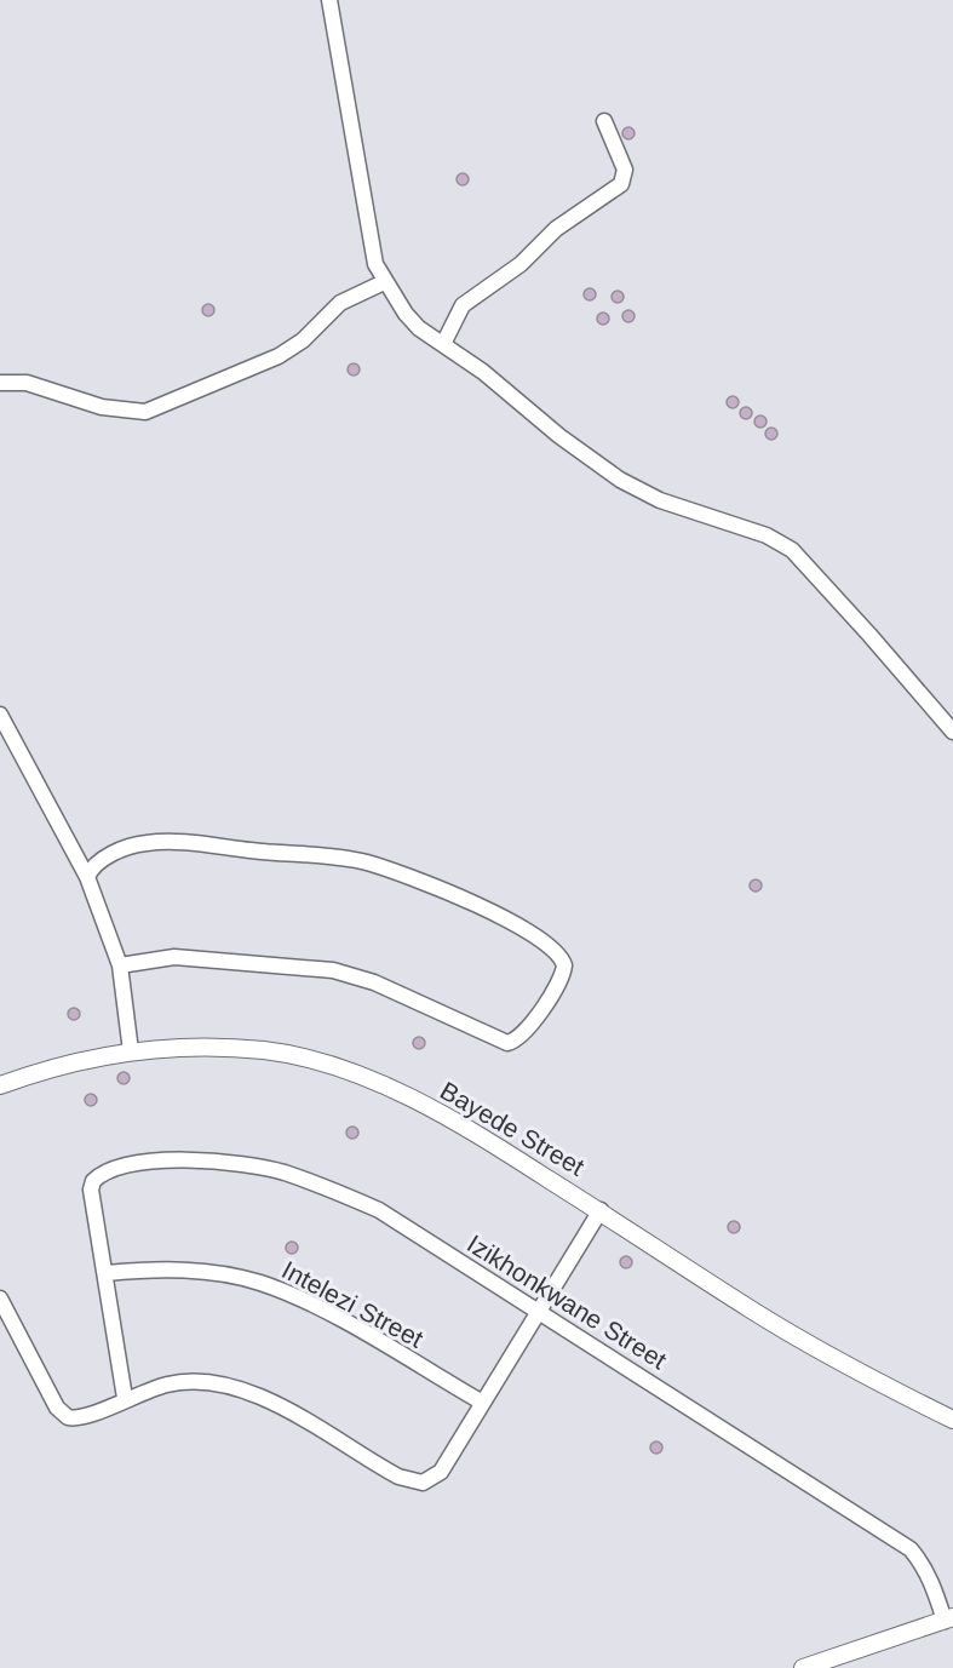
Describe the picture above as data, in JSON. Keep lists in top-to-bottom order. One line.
{"streets":{"street":["Bayede Street","Izikhonkwane Street","Intelezi Street"]},"crossings":[["Izikhonkwane Street","Intelezi Street"]]}
